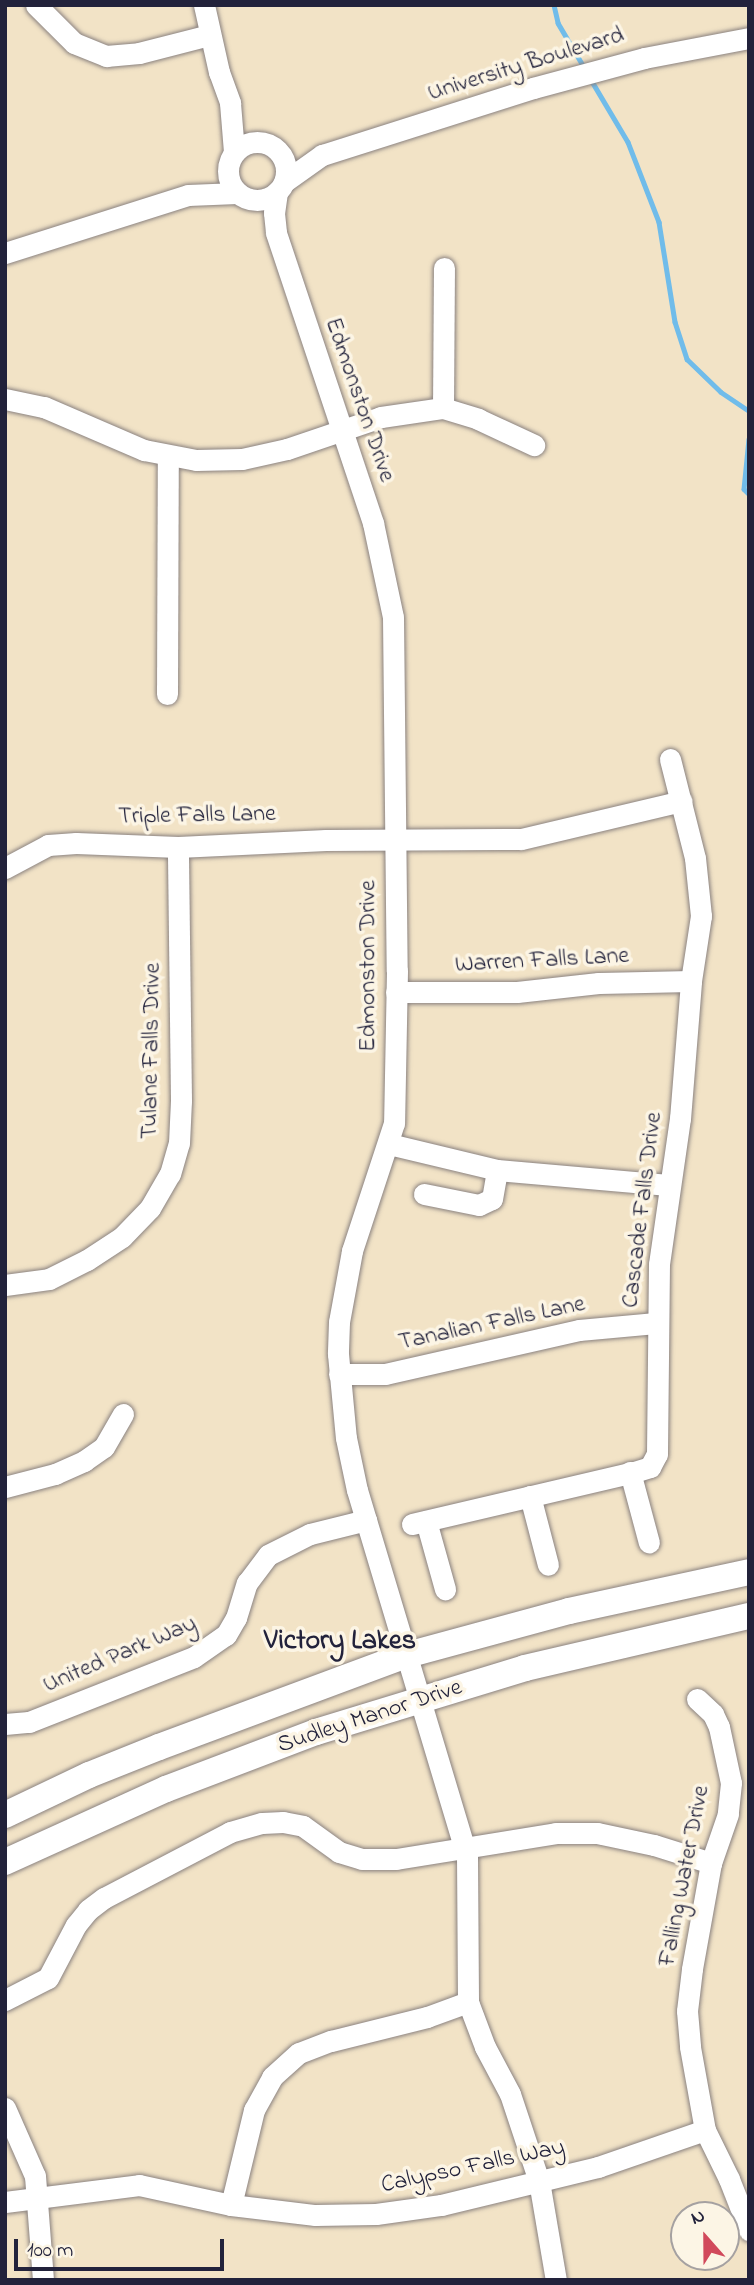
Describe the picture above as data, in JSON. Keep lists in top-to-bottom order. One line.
{"streets":{"main road":["Sudley Manor Drive"],"street":["University Boulevard","Edmonston Drive","Triple Falls Lane","Warren Falls Lane","Tulane Falls Drive","Cascade Falls Drive","Tanalian Falls Lane","United Park Way","Falling Water Drive","Calypso Falls Way"]},"crossings":[["University Boulevard","Edmonston Drive"],["Edmonston Drive","Triple Falls Lane"],["Edmonston Drive","Warren Falls Lane"],["Edmonston Drive","Tanalian Falls Lane"],["Edmonston Drive","United Park Way"],["Edmonston Drive","Sudley Manor Drive"],["Edmonston Drive","Calypso Falls Way"],["Triple Falls Lane","Tulane Falls Drive"],["Triple Falls Lane","Cascade Falls Drive"],["Warren Falls Lane","Cascade Falls Drive"],["Cascade Falls Drive","Tanalian Falls Lane"],["Falling Water Drive","Calypso Falls Way"]],"districts":["Victory Lakes"],"scale_bar":"100 m","north":"top"}
